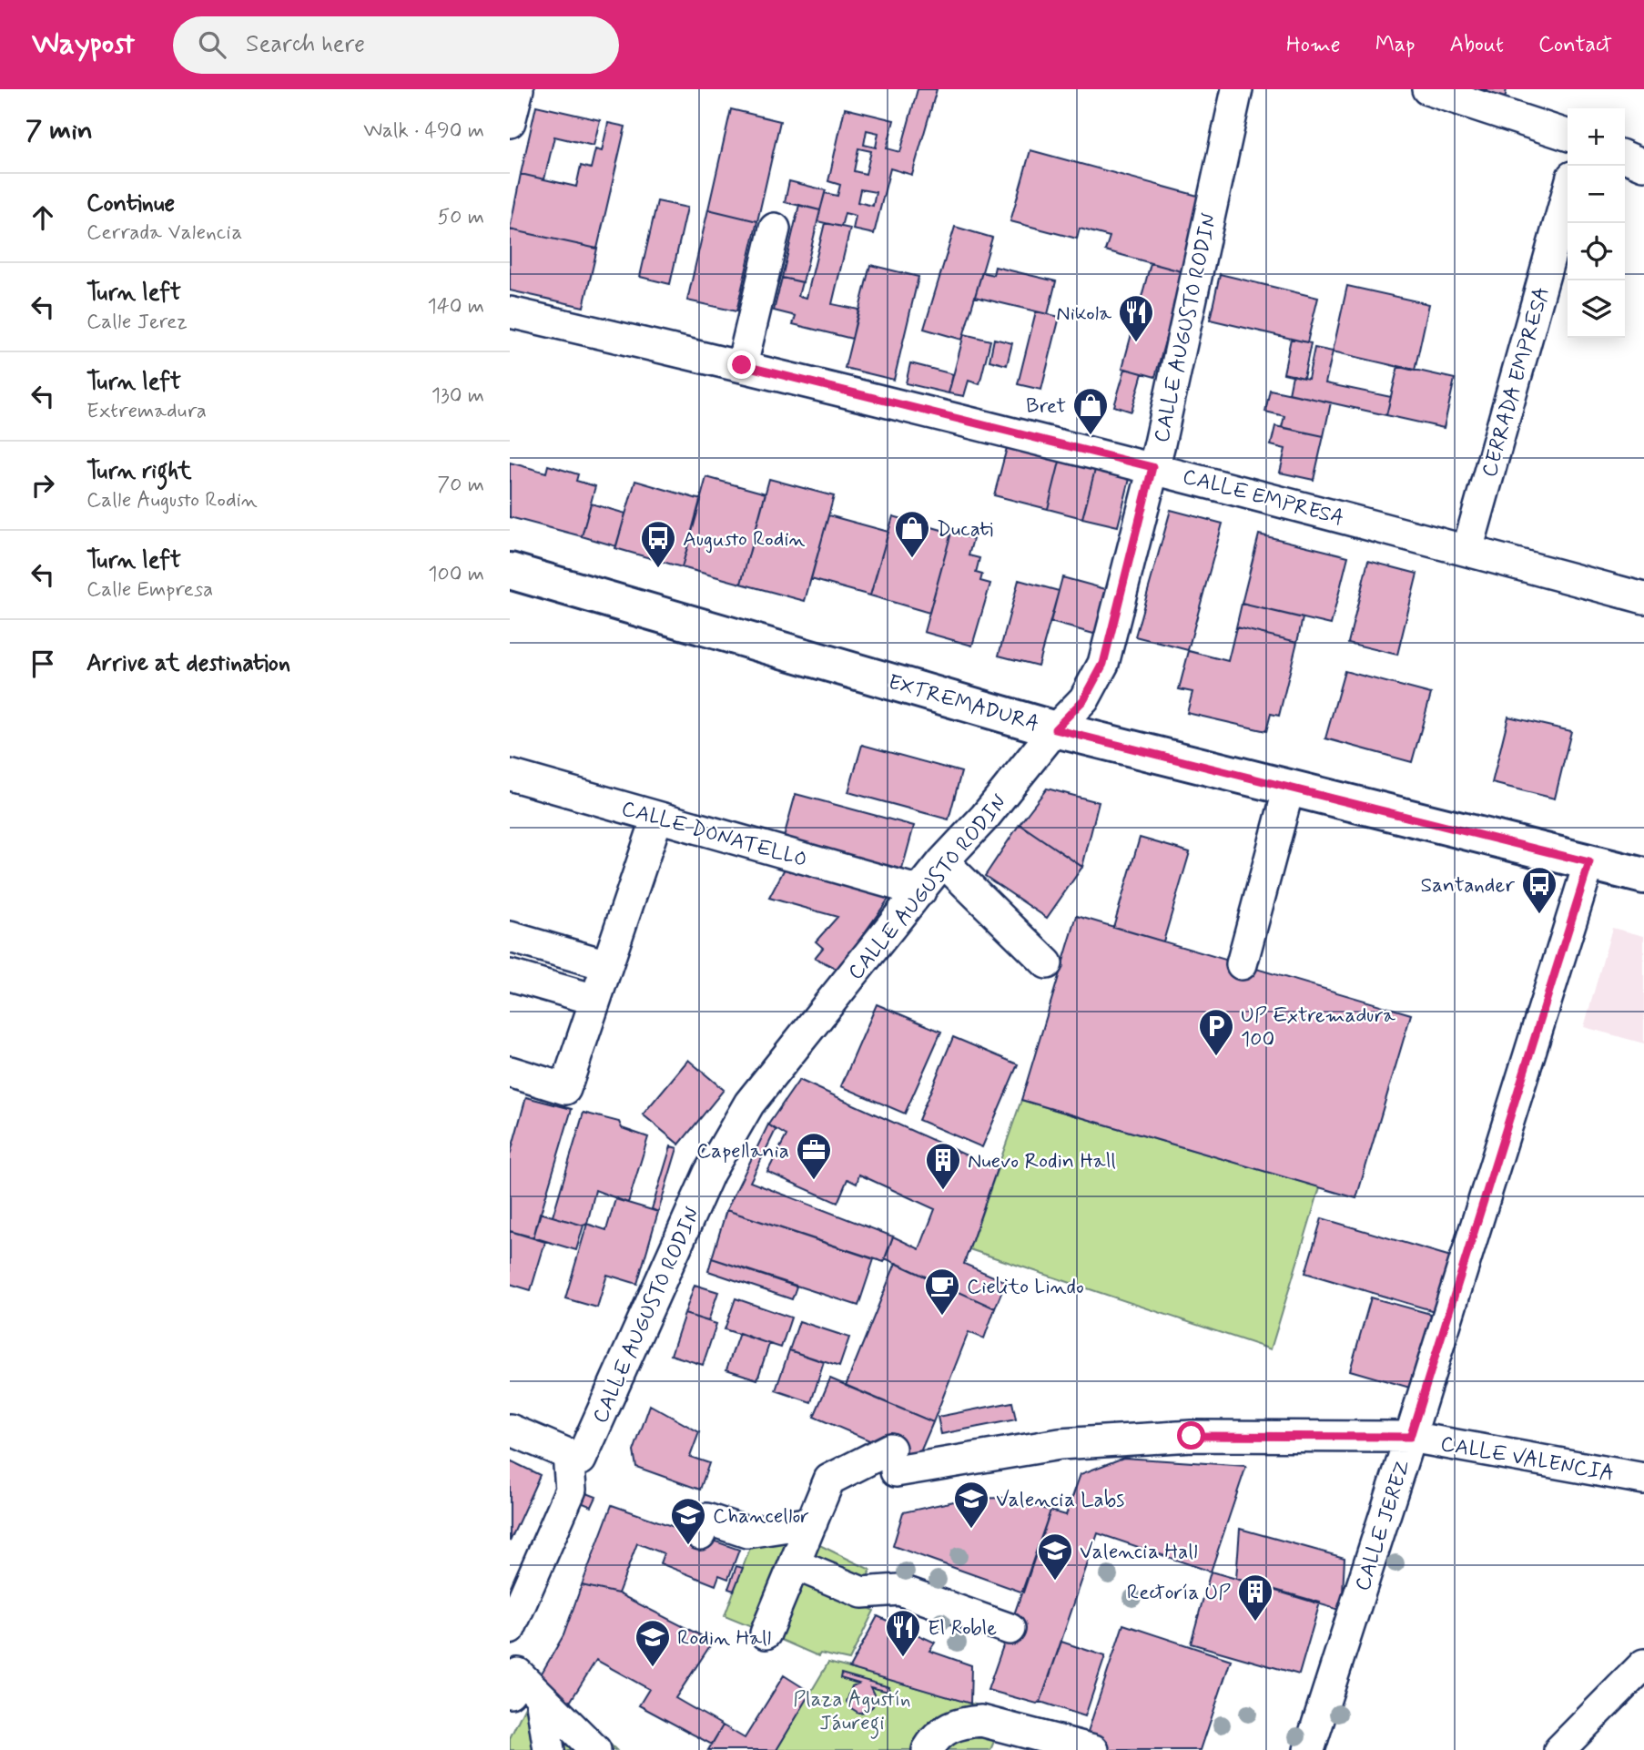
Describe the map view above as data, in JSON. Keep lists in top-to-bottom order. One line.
{"streets":{"main road":["EXTREMADURA"],"street":["CALLE AUGUSTO RODIN","CERRADA EMPRESA","CALLE EMPRESA","CALLE DONATELLO","CALLE VALENCIA","CALLE JEREZ"]},"crossings":[["CALLE AUGUSTO RODIN","CALLE EMPRESA"],["CALLE AUGUSTO RODIN","EXTREMADURA"],["CALLE AUGUSTO RODIN","CALLE DONATELLO"],["CERRADA EMPRESA","CALLE EMPRESA"],["EXTREMADURA","CALLE JEREZ"],["CALLE VALENCIA","CALLE JEREZ"]],"parks":["Plaza Agustín Jáuregi"],"places":{"restaurant":["Nikola","El Roble"],"shop":["Bret","Ducati"],"bus stop":["Augusto Rodin","Santander"],"parking":["UP Extremadura 100"],"office":["Capellania"],"building":["Nuevo Rodin Hall","Rectoría UP"],"cafe":["Cielito Lindo"],"school or university":["Valencia Labs","Chancellor","Valencia Hall","Rodin Hall"]},"page":{"header":"Waypost","search":"Search here","nav":["Home","Map","About","Contact"],"heading":["7 min","Walk · 490 m"],"map_buttons":["+","−"],"list":[["Continue","Cerrada Valencia","50 m"],["Turn left","Calle Jerez","140 m"],["Turn left","Extremadura","130 m"],["Turn right","Calle Augusto Rodin","70 m"],["Turn left","Calle Empresa","100 m"],"Arrive at destination"]}}
